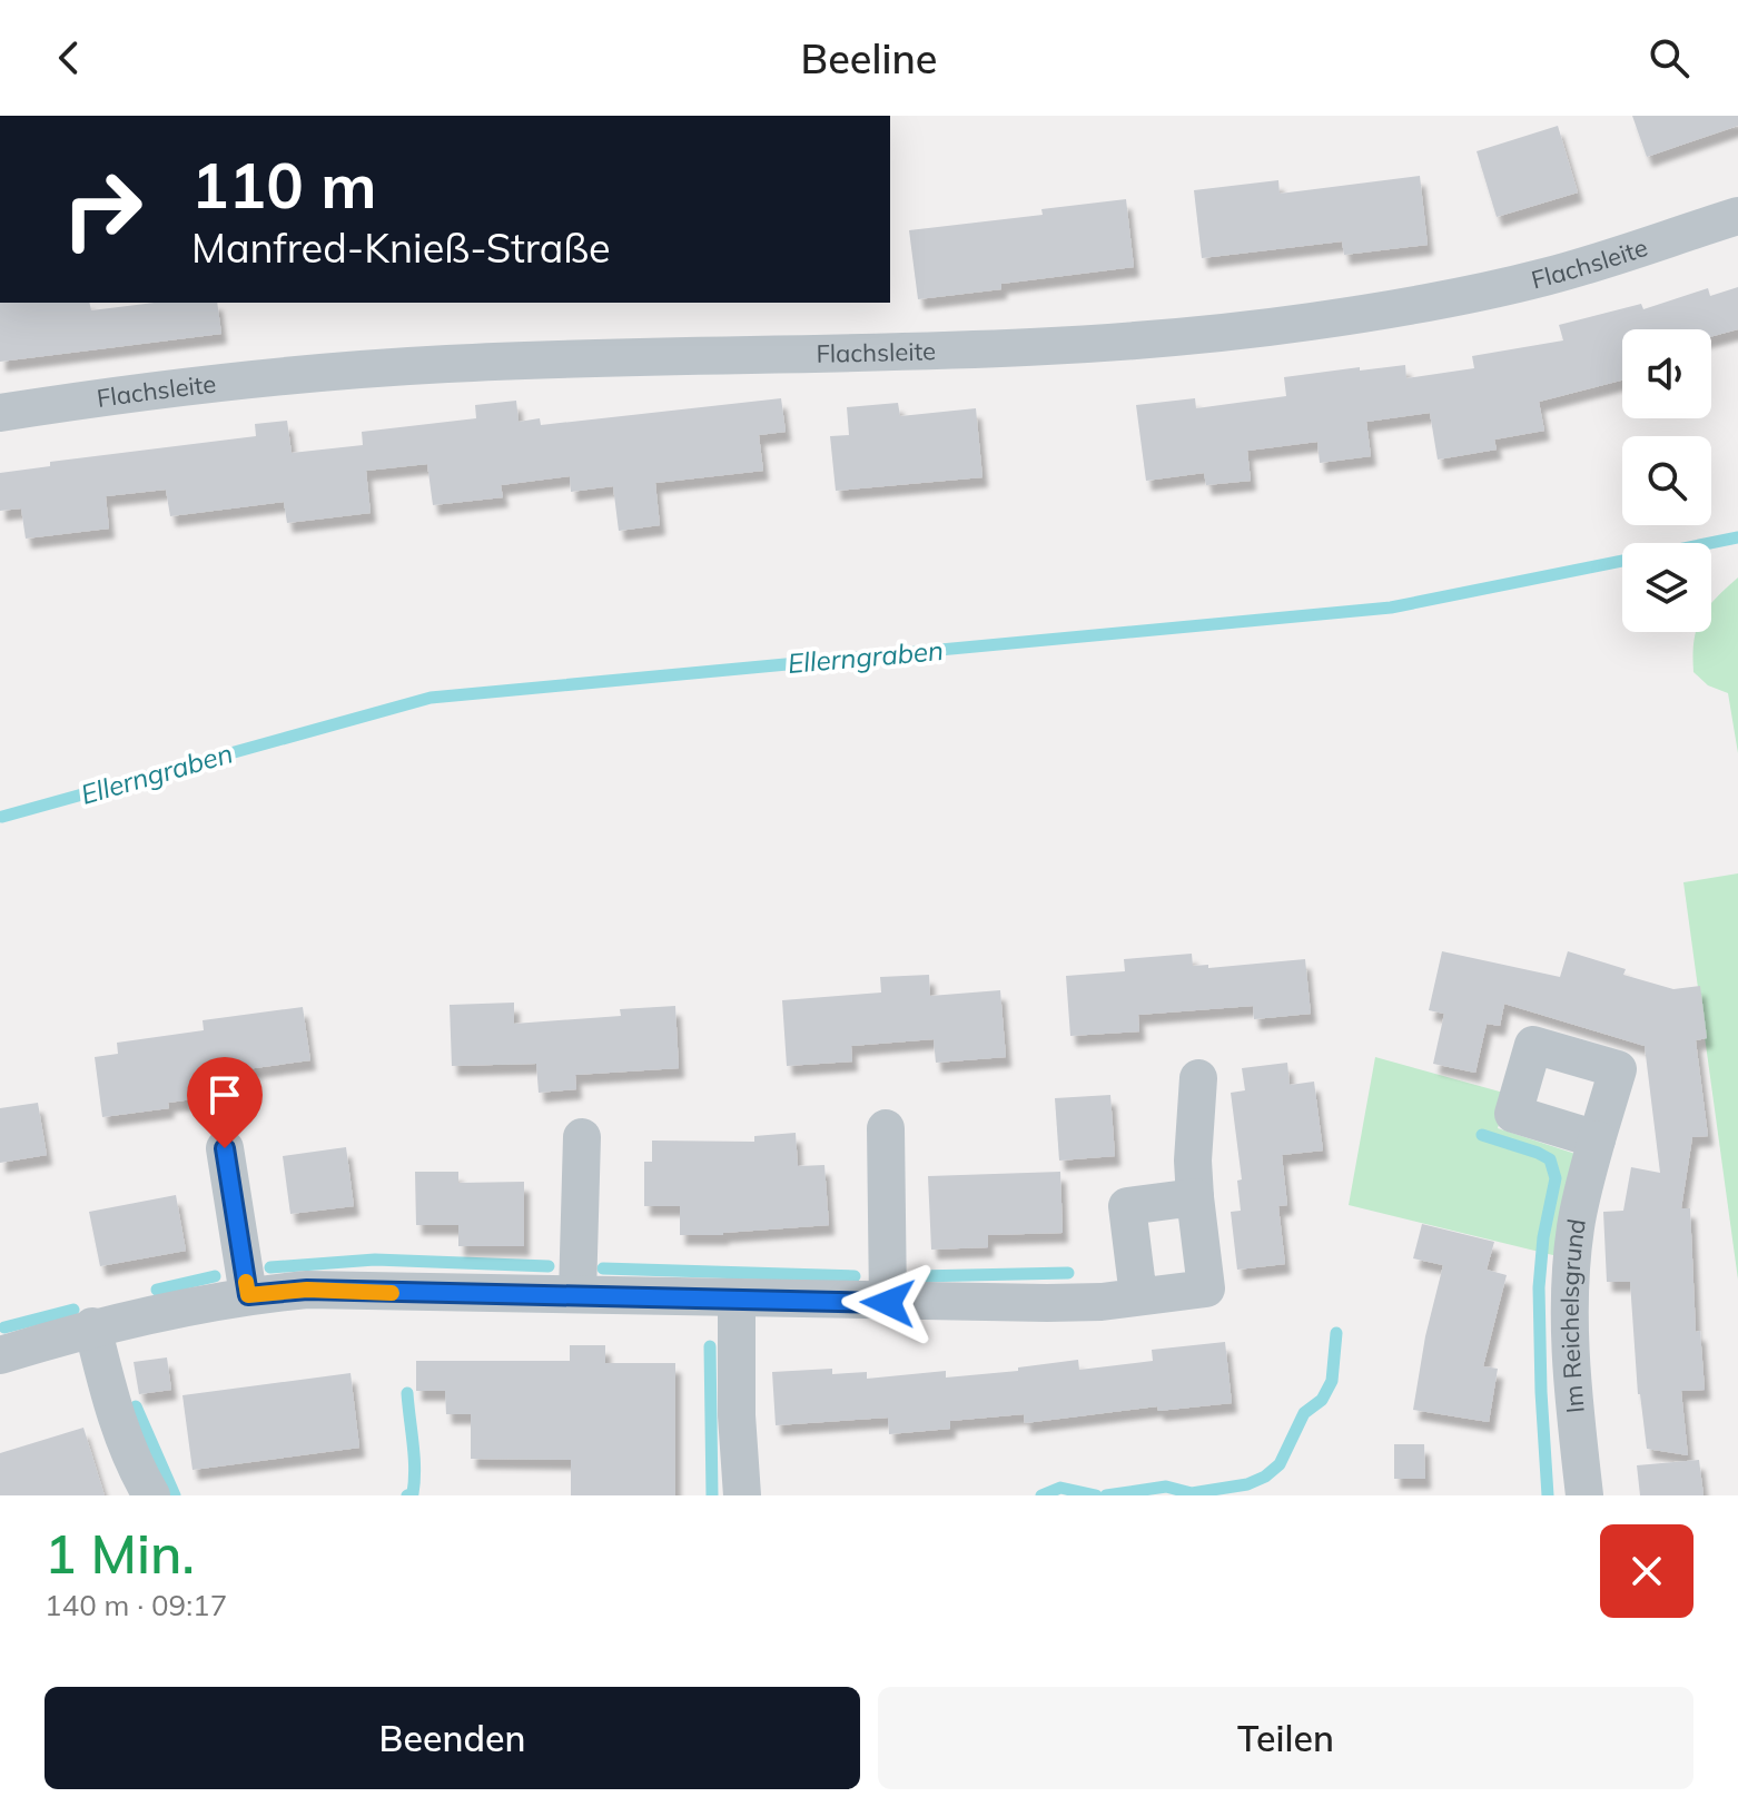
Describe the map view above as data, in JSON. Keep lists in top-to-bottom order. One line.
{"streets":{"street":["Flachsleite","Im Reichelsgrund"]},"water":["Ellerngraben"],"page":{"header":"Beeline","turn":["110 m","Manfred-Knieß-Straße"],"heading":["1 Min.","140 m · 09:17"],"buttons":["Beenden","Teilen"]}}
